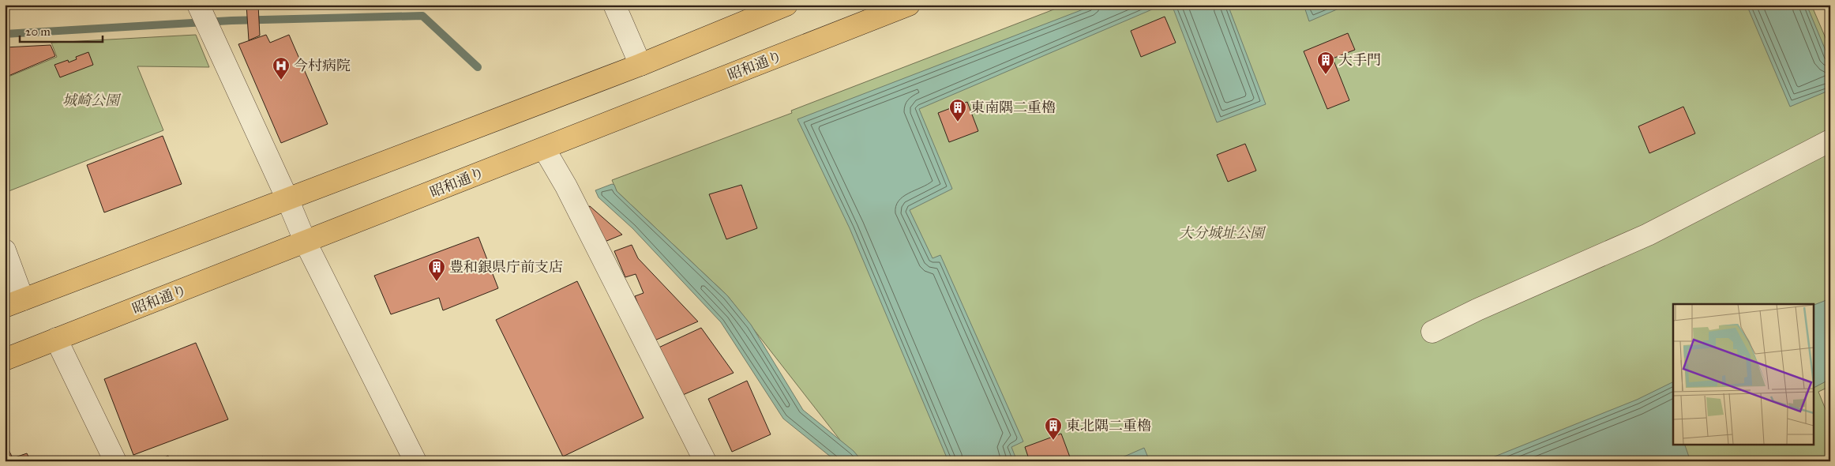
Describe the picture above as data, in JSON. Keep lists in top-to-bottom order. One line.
{"streets":{"highway":["昭和通り"]},"parks":["城崎公園","大分城址公園"],"places":{"building":["大手門","東南隅二重櫓","豊和銀県庁前支店","東北隅二重櫓"],"hospital":["今村病院"]},"scale_bar":"20 m"}
